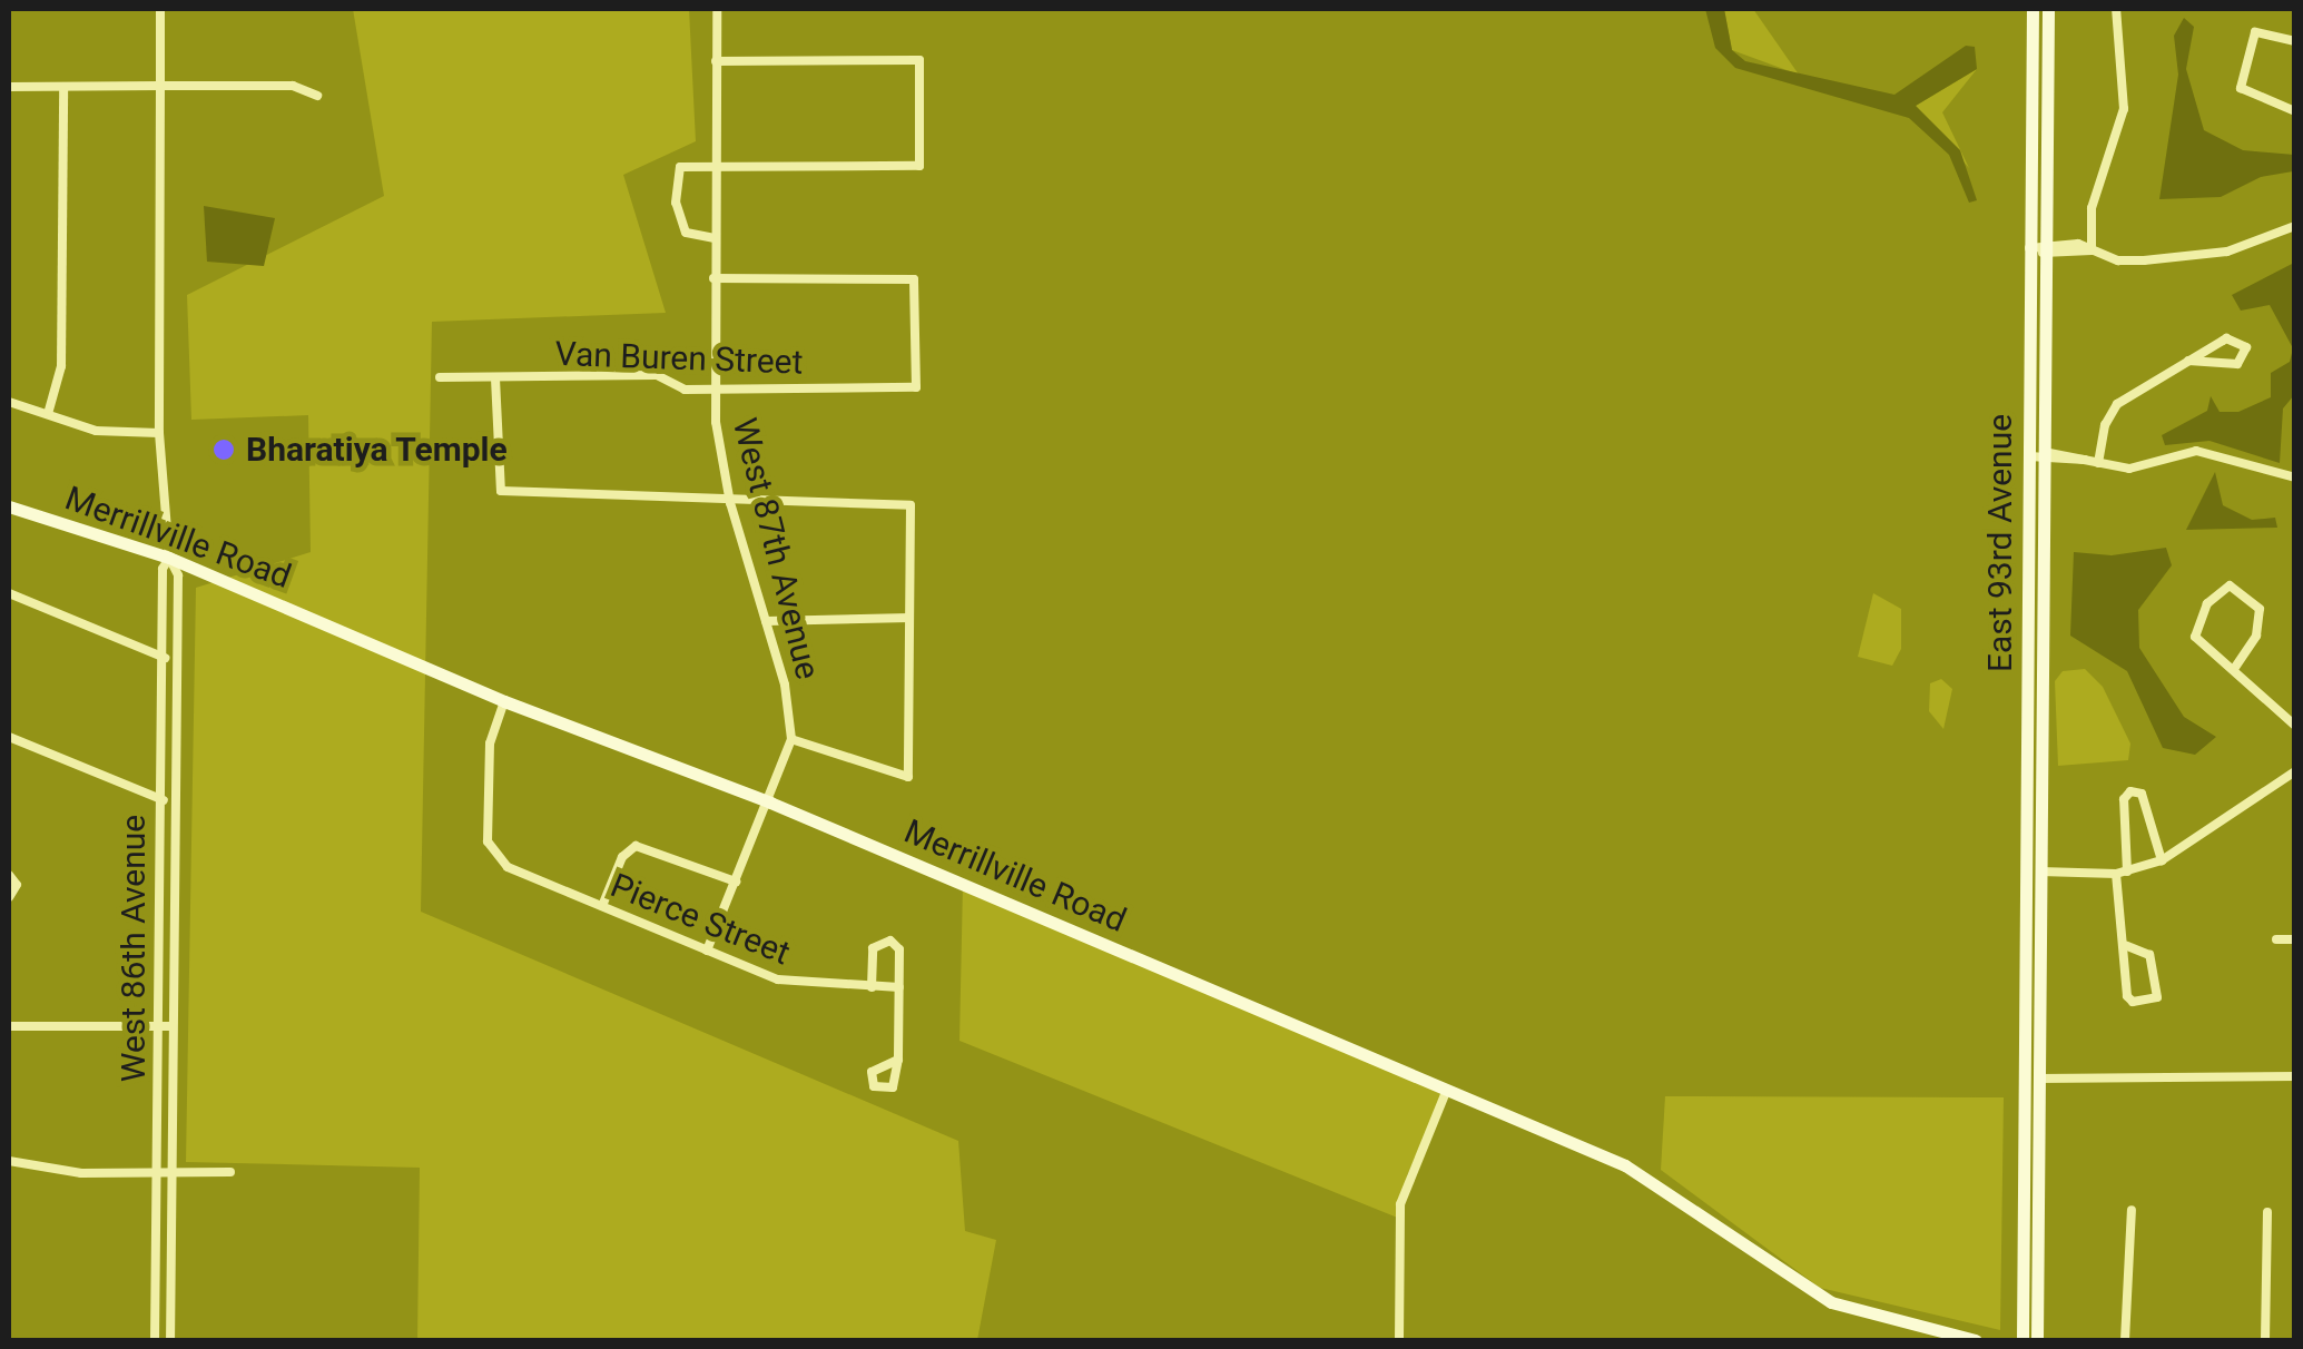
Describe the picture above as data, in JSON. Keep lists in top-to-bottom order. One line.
{"streets":{"street":["Van Buren Street","Merrillville Road","East 93rd Avenue","West 87th Avenue","Pierce Street","West 86th Avenue"]},"crossings":[["Van Buren Street","West 87th Avenue"],["Merrillville Road","Pierce Street"],["Merrillville Road","West 86th Avenue"]],"places":["Bharatiya Temple"]}
